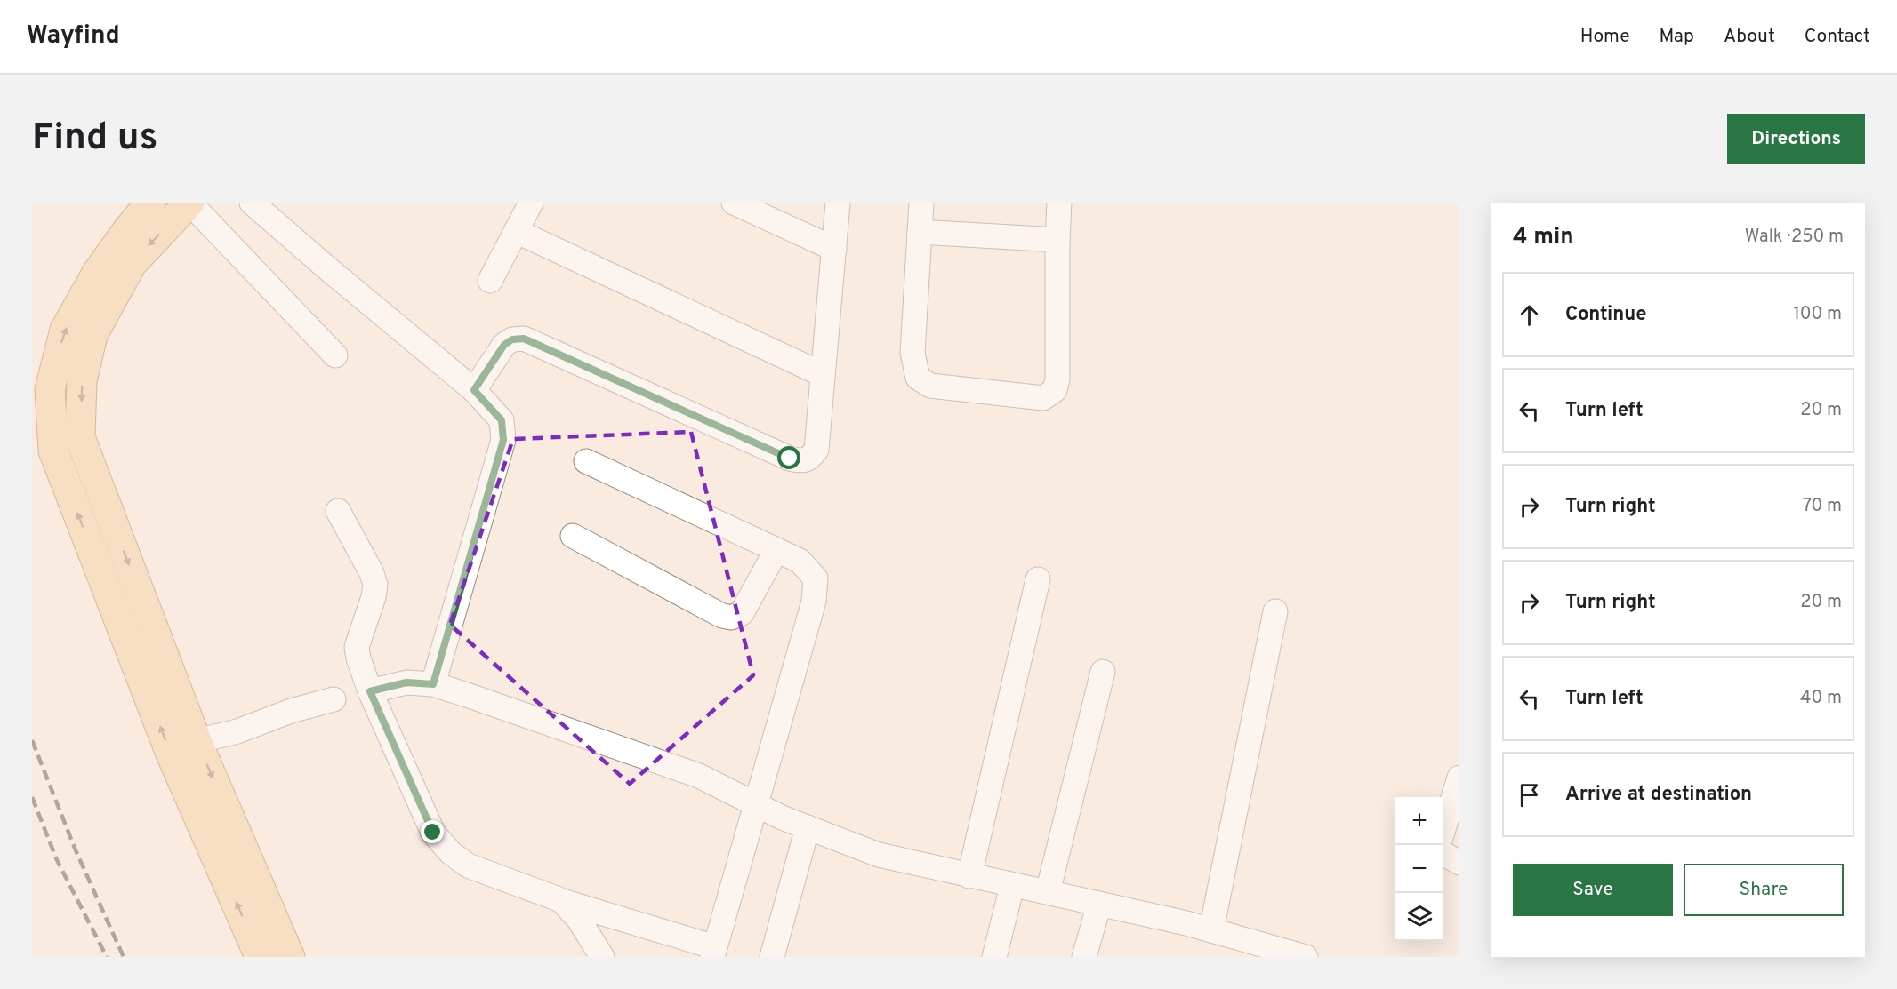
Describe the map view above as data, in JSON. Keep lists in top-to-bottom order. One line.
{"page":{"header":"Wayfind","nav":["Home","Map","About","Contact"],"buttons":["Directions",["Save","Share"]],"title":"Find us","heading":["4 min","Walk · 250 m"],"list":[["Continue","100 m"],["Turn left","20 m"],["Turn right","70 m"],["Turn right","20 m"],["Turn left","40 m"],"Arrive at destination"],"map_buttons":["+","−"]}}
